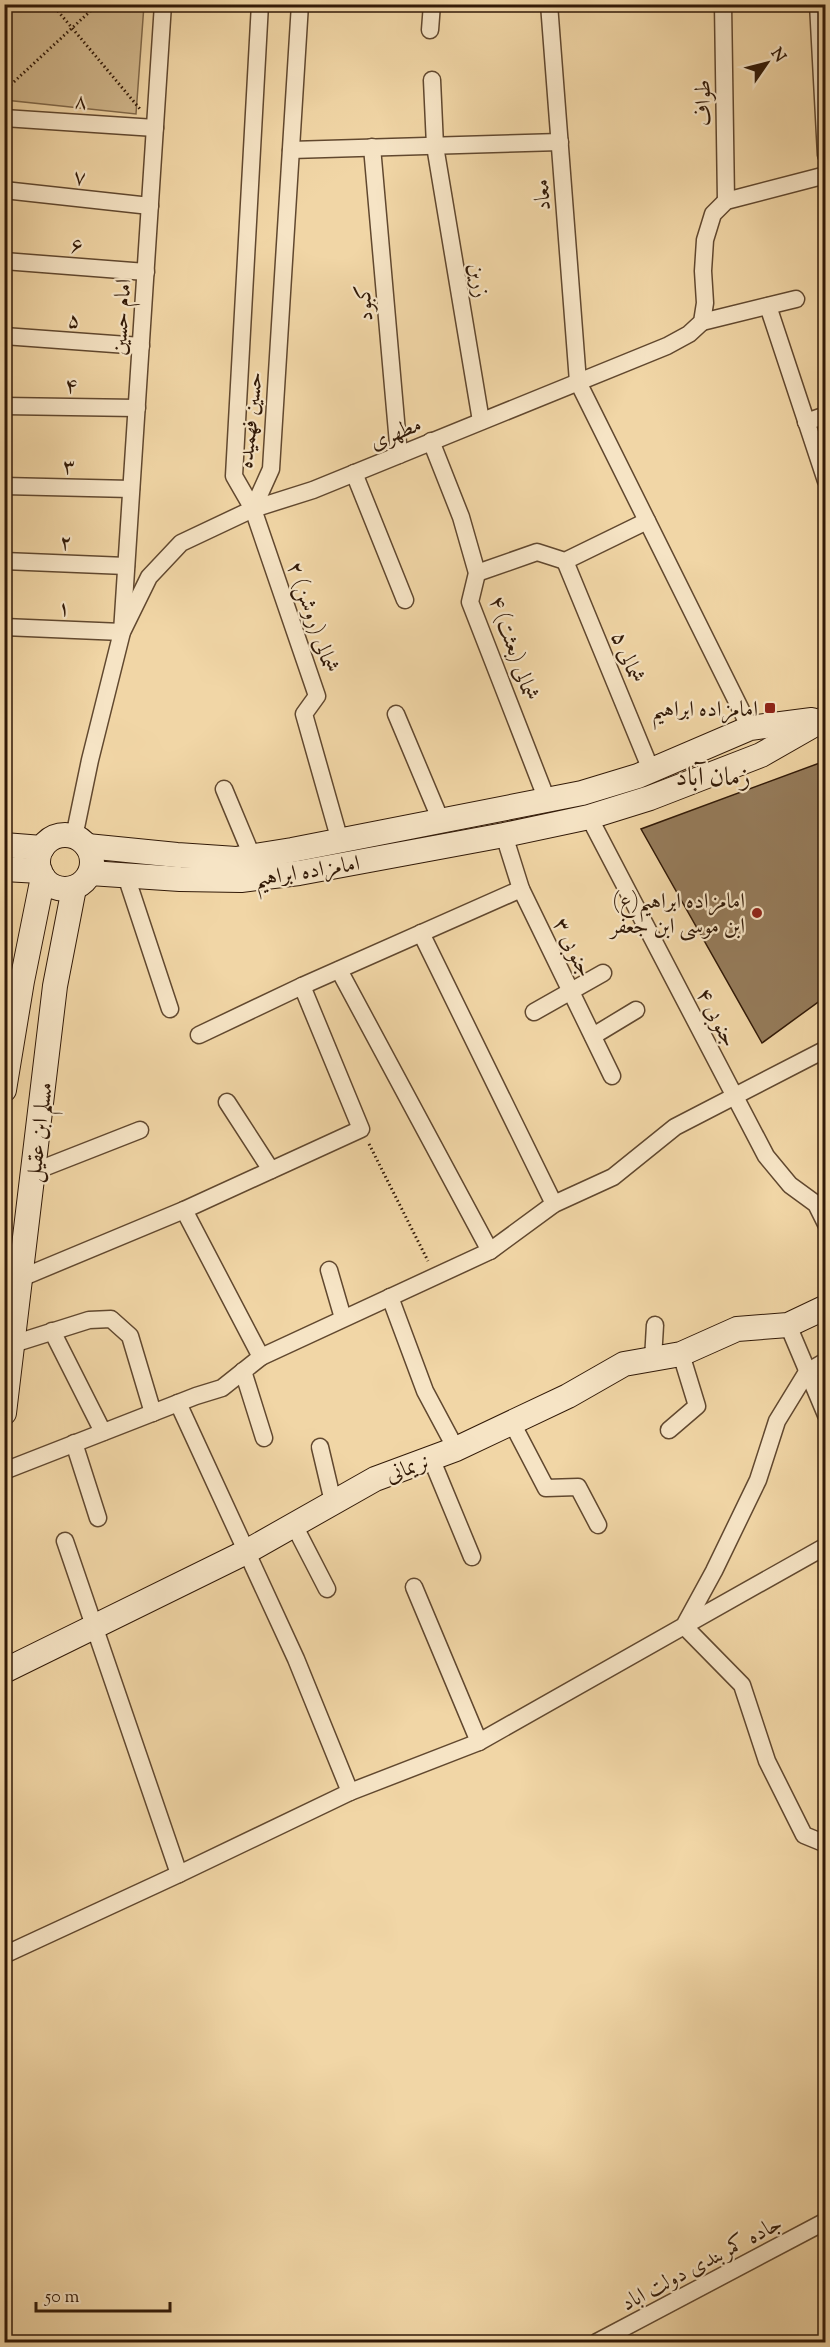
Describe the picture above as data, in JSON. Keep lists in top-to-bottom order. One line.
{"streets":{"street":["۸","طواف","۷","معاد","۶","زرین","کبود","امام حسین","۵","۴","حسین فهمیده","مطهری","۳","۲","۱","۲ شمالی (روشن)","۴ شمالی (بعثت)","۵ شمالی","امامزاده ابراهیم","۳ جنوبی","۴ جنوبی","مسلم ابن عقیل","نریمانی","جاده کمربندی دولت اباد"]},"crossings":[["۸","امام حسین"],["۷","امام حسین"],["معاد","مطهری"],["۶","امام حسین"],["زرین","مطهری"],["کبود","مطهری"],["امام حسین","۵"],["امام حسین","۴"],["امام حسین","مطهری"],["امام حسین","۳"],["امام حسین","۲"],["امام حسین","۱"],["حسین فهمیده","مطهری"],["حسین فهمیده","۲ شمالی (روشن)"],["مطهری","۱"],["مطهری","۲ شمالی (روشن)"],["مطهری","۴ شمالی (بعثت)"],["مطهری","امامزاده ابراهیم"],["مطهری","مسلم ابن عقیل"],["۲ شمالی (روشن)","امامزاده ابراهیم"],["۴ شمالی (بعثت)","امامزاده ابراهیم"],["۵ شمالی","امامزاده ابراهیم"],["امامزاده ابراهیم","۳ جنوبی"],["امامزاده ابراهیم","۴ جنوبی"],["امامزاده ابراهیم","مسلم ابن عقیل"]],"districts":["زمان آباد"],"places":{"transit":["امامزاده ابراهیم"],"other":["(ع)امامزاده ابراهیم ابن موسی ابن جعفر"]},"scale_bar":"50 m","north":"top right"}
